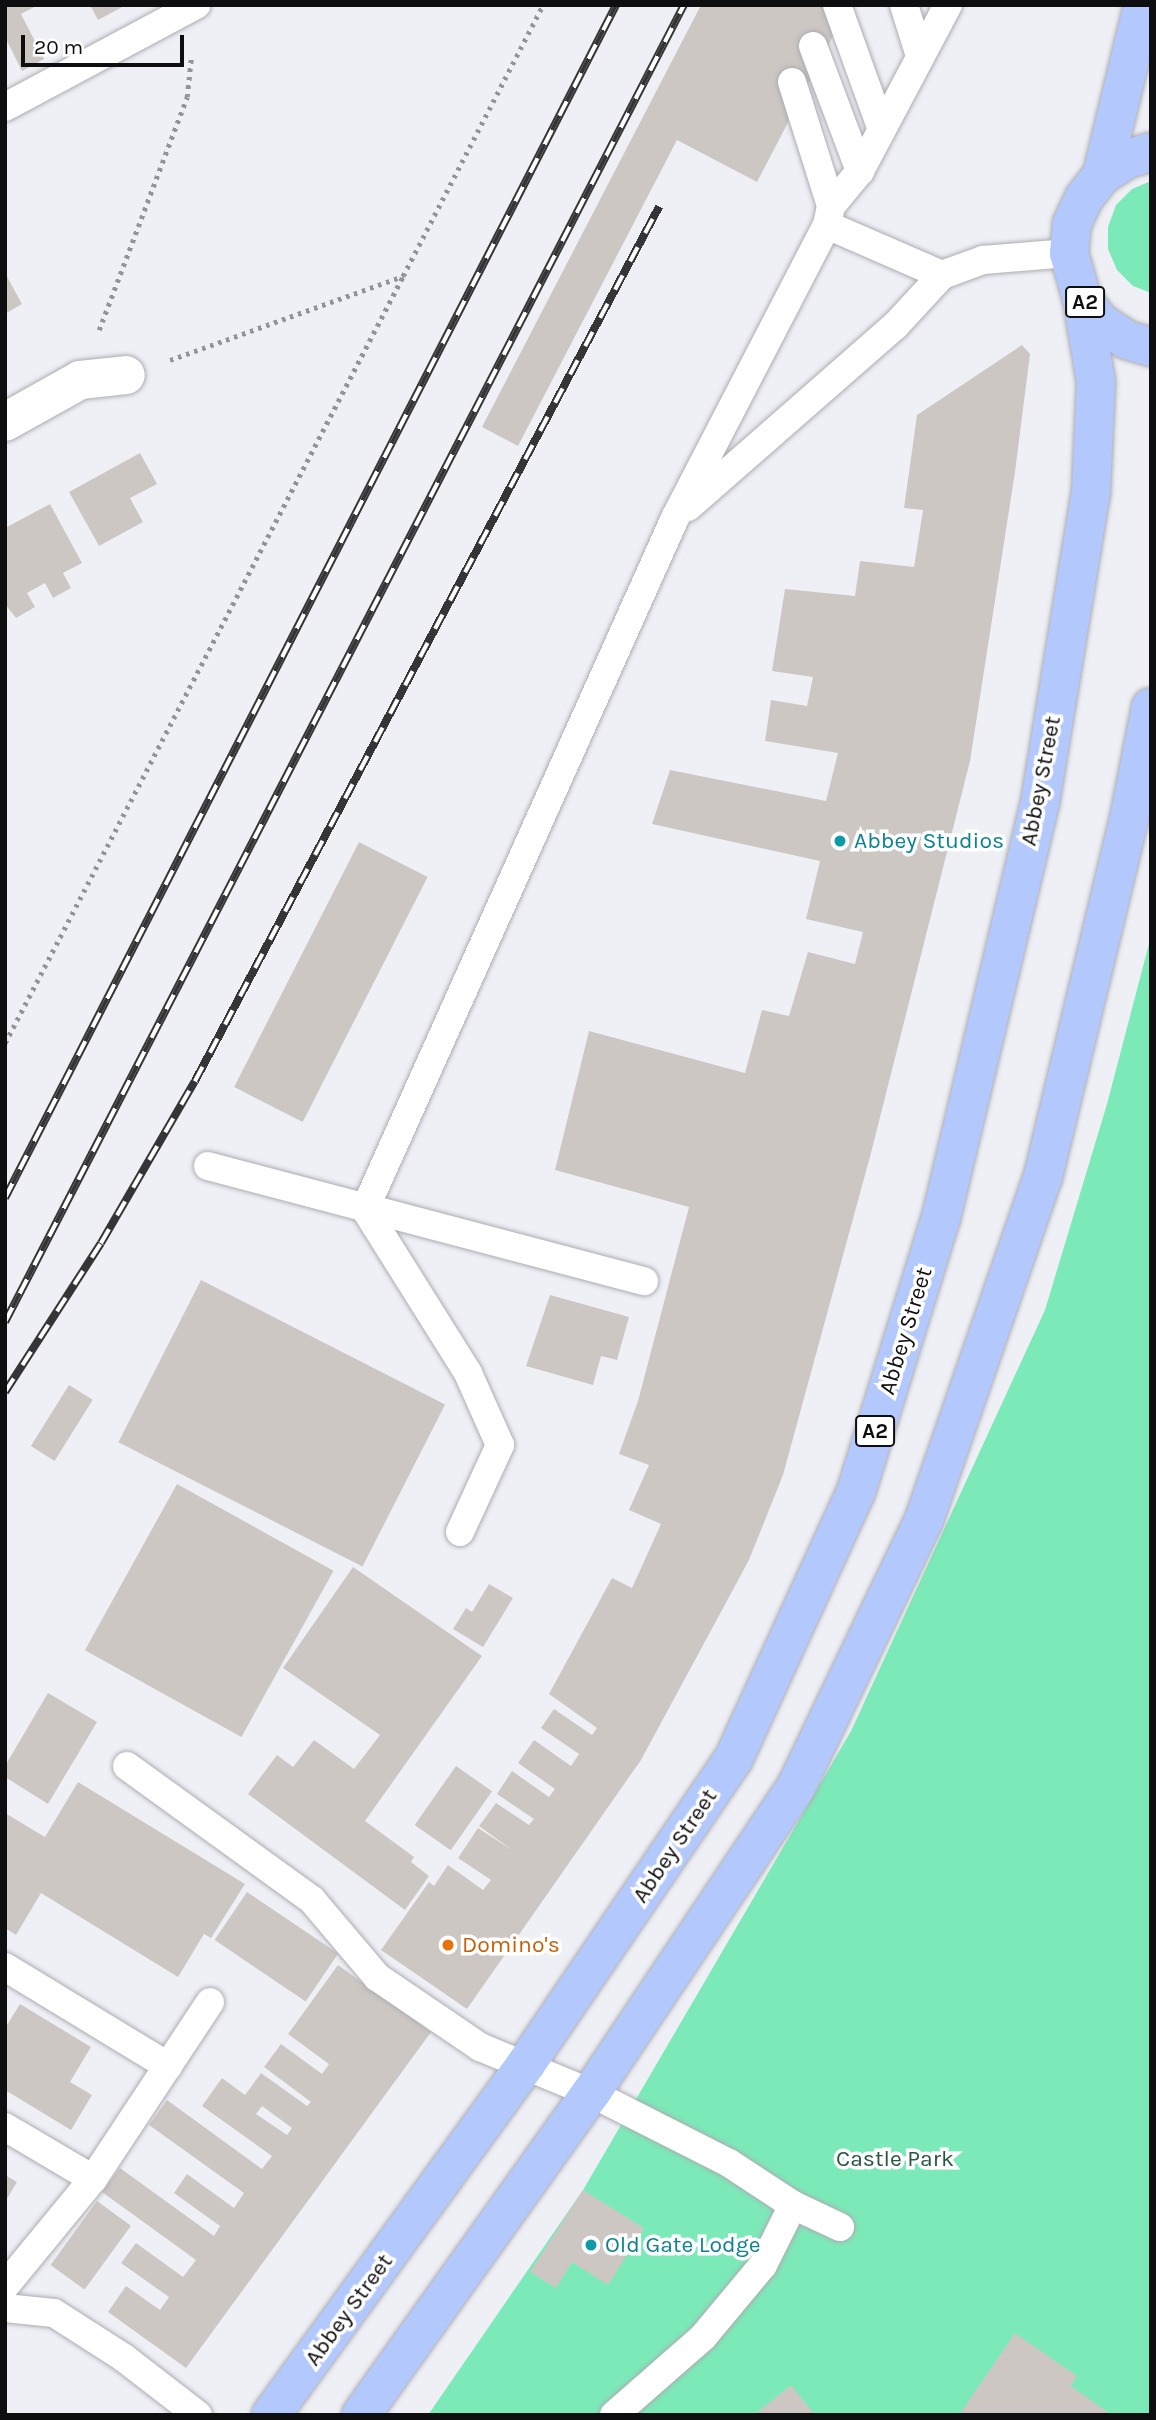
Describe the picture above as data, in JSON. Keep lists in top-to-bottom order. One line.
{"streets":{"main road":["A2","Abbey Street"]},"crossings":[["A2","Abbey Street"]],"parks":["Castle Park"],"places":["Abbey Studios","Domino's","Old Gate Lodge"],"scale_bar":"20 m"}
